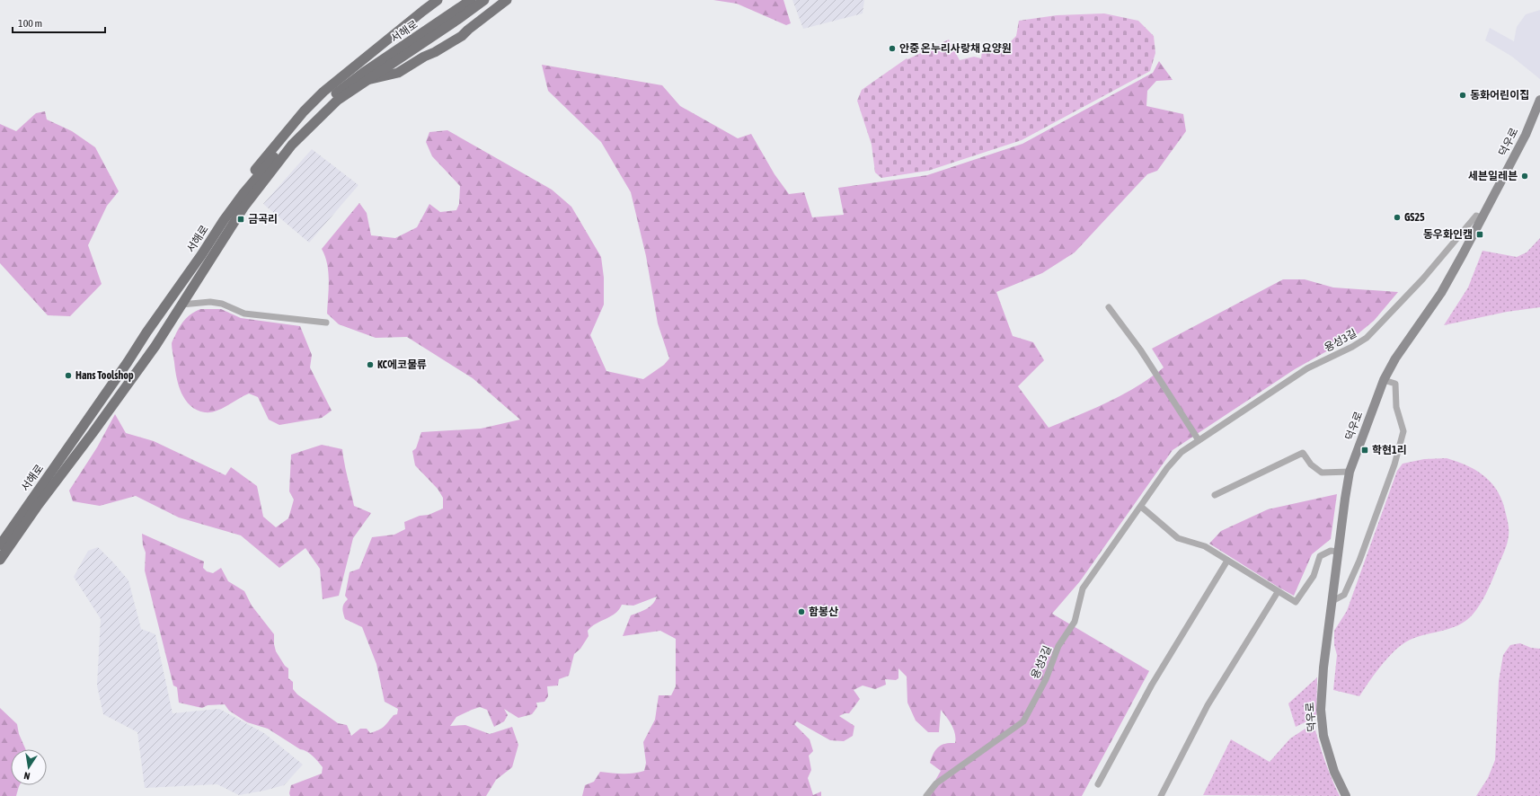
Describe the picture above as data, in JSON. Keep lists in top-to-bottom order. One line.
{"streets":{"main road":["서해로"],"street":["덕우로","용성3길"]},"crossings":[["덕우로","용성3길"]],"places":{"other":["안중 온누리사랑채 요양원","동화어린이집","세븐일레븐","GS25","KC에코물류","Hans Toolshop","함봉산"],"transit":["금곡리","동우화인캠","학현1리"]},"scale_bar":"100 m","north":"bottom"}
